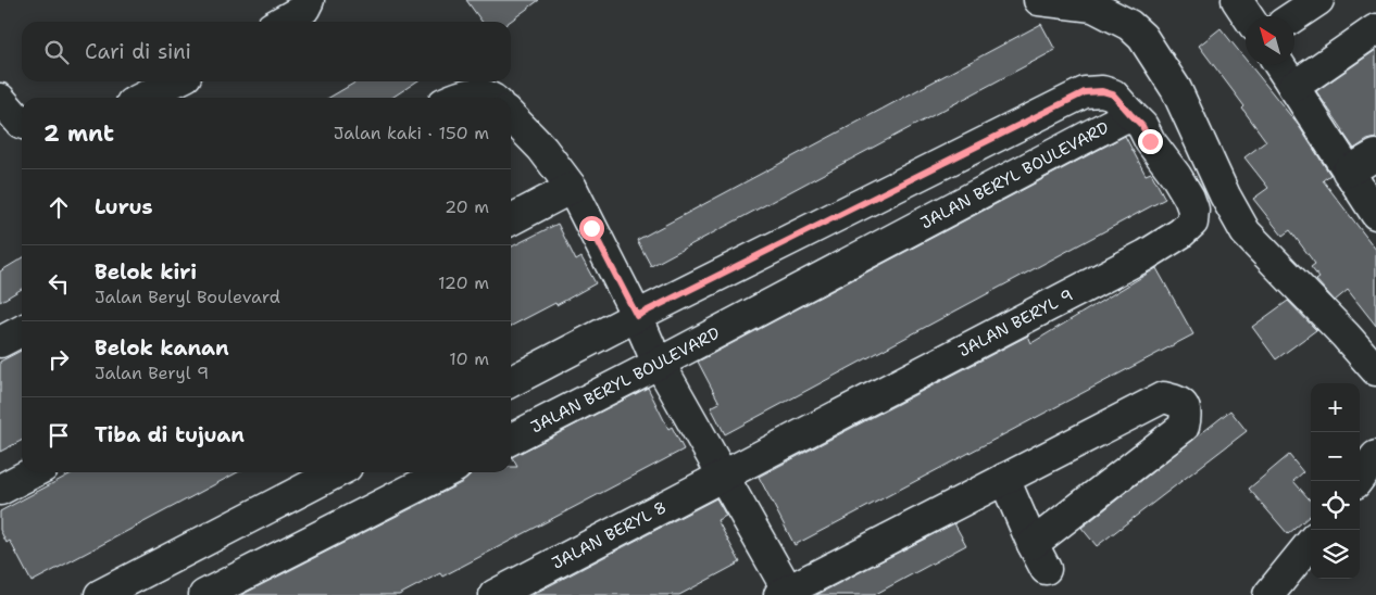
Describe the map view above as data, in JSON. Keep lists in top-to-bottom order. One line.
{"streets":{"street":["JALAN BERYL BOULEVARD","JALAN BERYL 9","JALAN BERYL 8"]},"crossings":[["JALAN BERYL BOULEVARD","JALAN BERYL 9"],["JALAN BERYL 9","JALAN BERYL 8"]],"north":"top left","page":{"search":"Cari di sini","heading":["2 mnt","Jalan kaki · 150 m"],"list":[["Lurus","20 m"],["Belok kiri","Jalan Beryl Boulevard","120 m"],["Belok kanan","Jalan Beryl 9","10 m"],"Tiba di tujuan"],"map_buttons":["+","−"]}}
